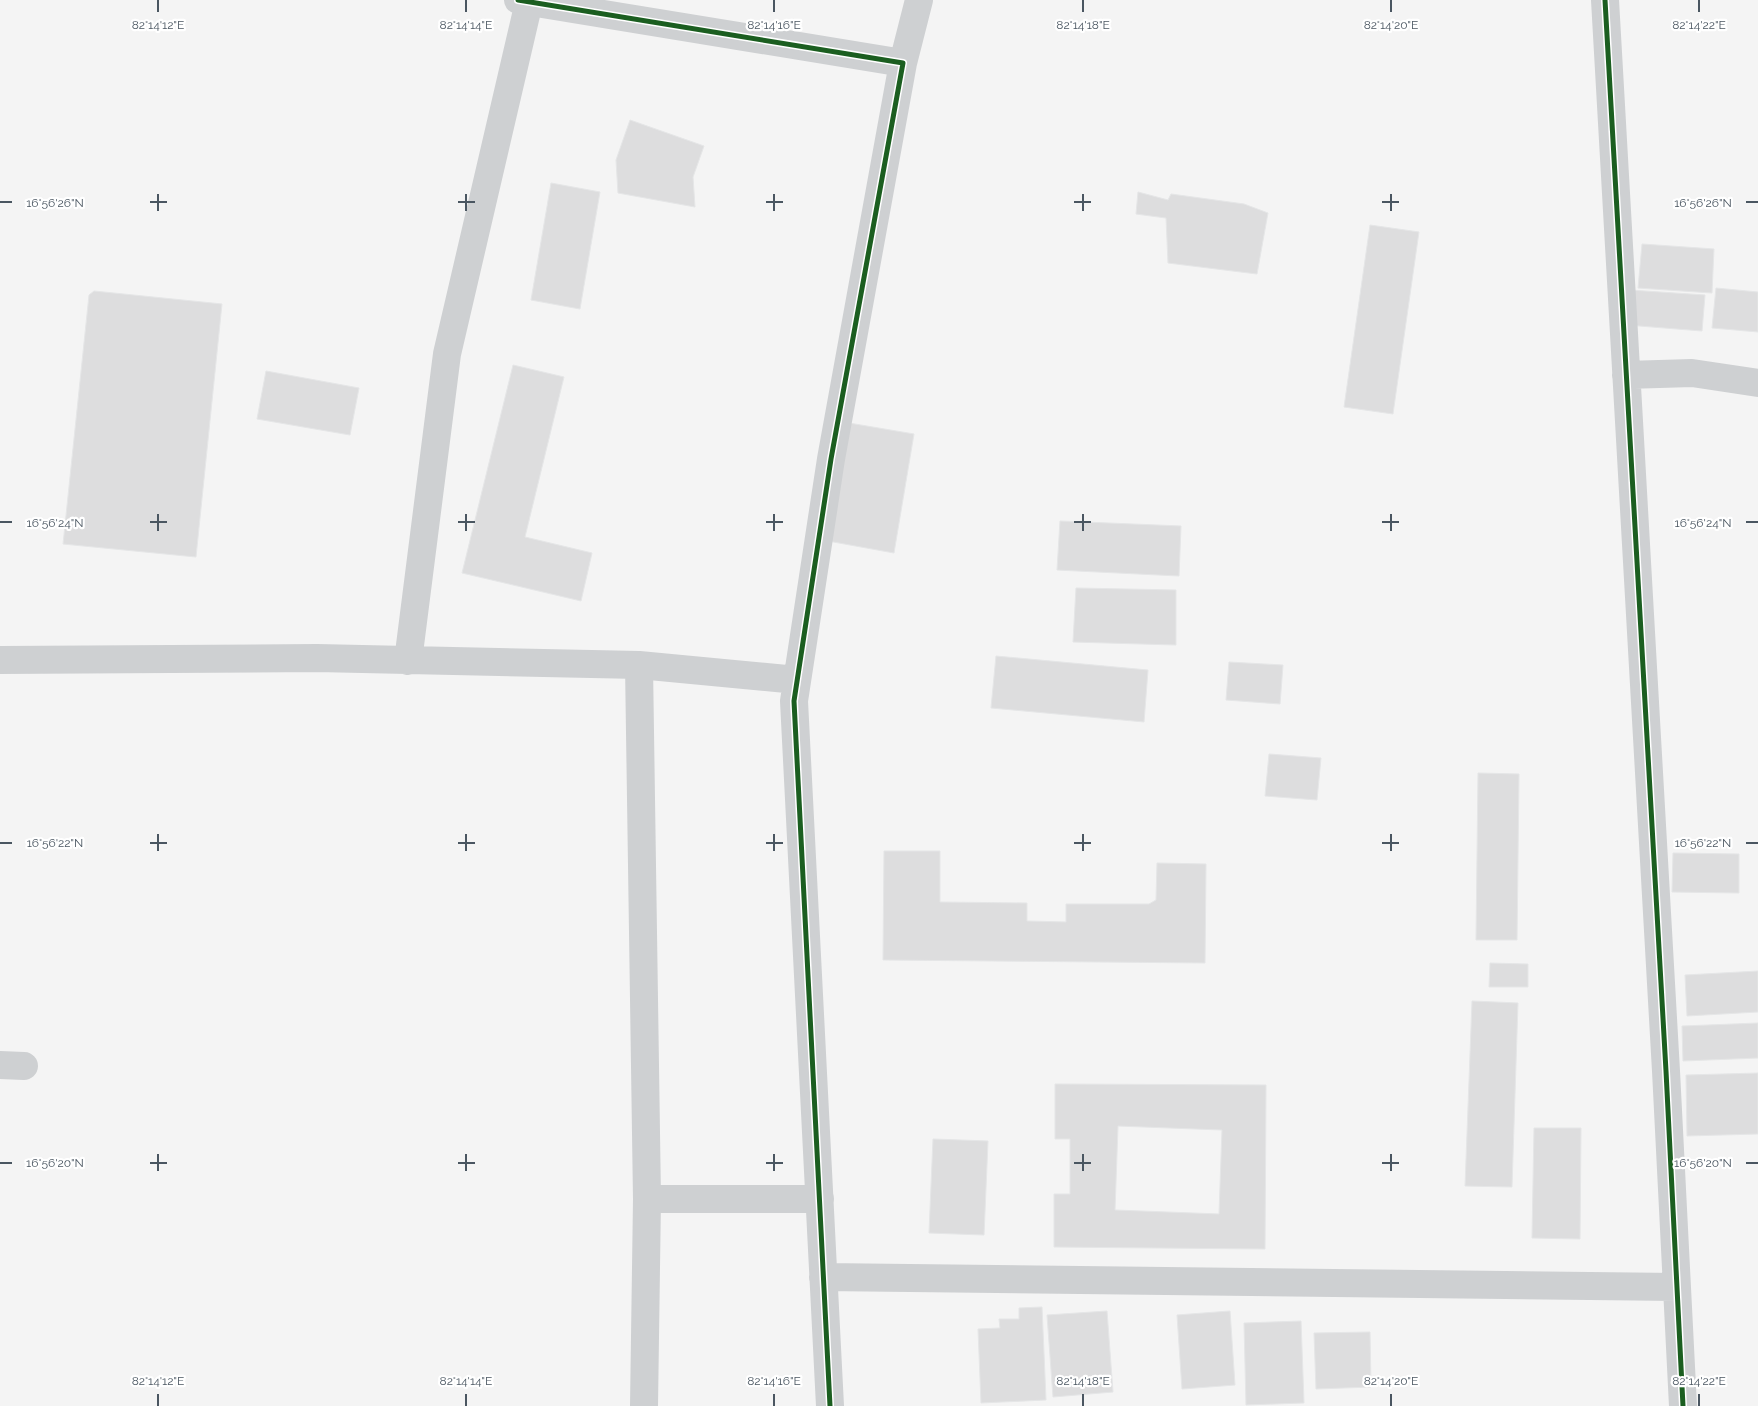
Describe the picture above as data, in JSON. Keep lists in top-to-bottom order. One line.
{"coordinates":["82°14'12\"E","82°14'14\"E","82°14'16\"E","82°14'18\"E","82°14'20\"E","82°14'22\"E","16°56'26\"N","16°56'24\"N","16°56'22\"N","16°56'20\"N"]}
